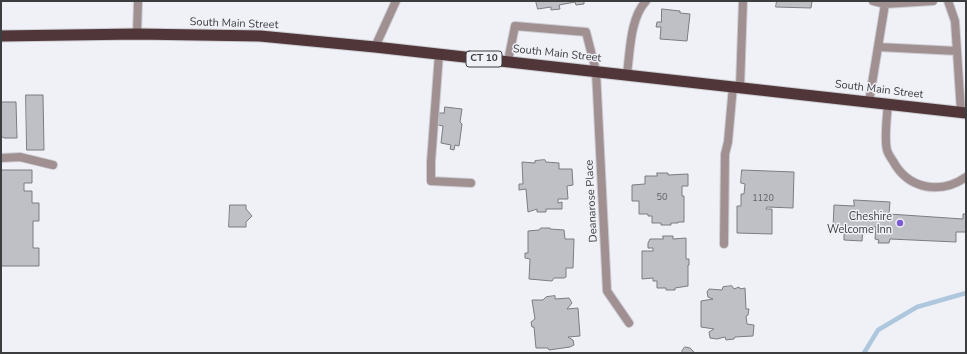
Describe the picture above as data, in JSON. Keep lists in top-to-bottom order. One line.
{"streets":{"highway":["South Main Street","CT 10"],"street":["Deanarose Place"]},"crossings":[["South Main Street","Deanarose Place"]],"places":["Cheshire Welcome Inn"],"house_numbers":["50","1120"]}
